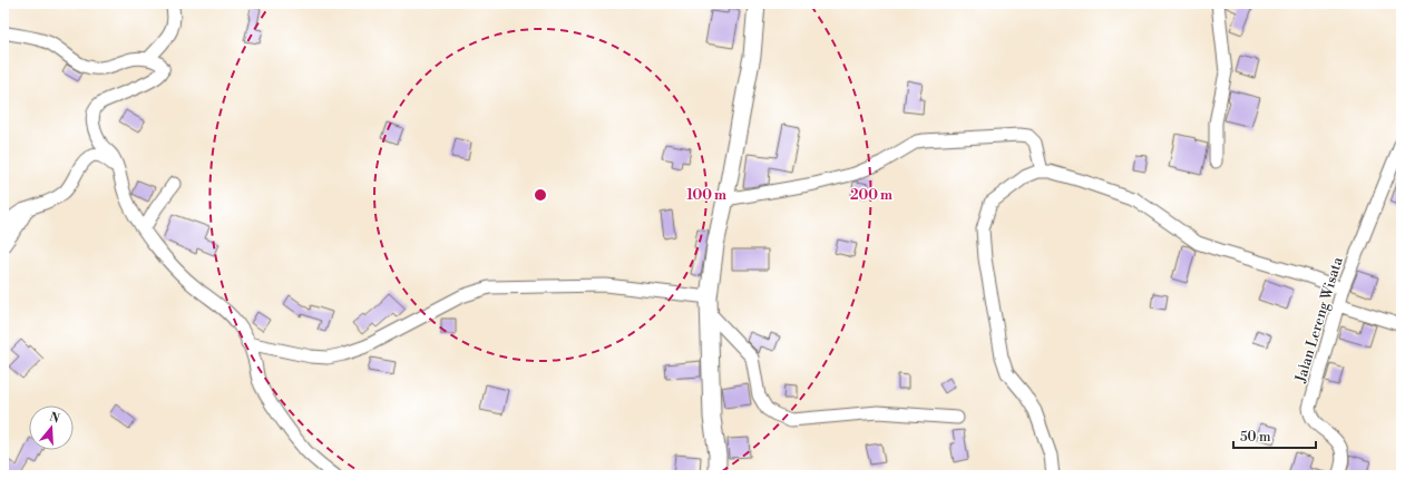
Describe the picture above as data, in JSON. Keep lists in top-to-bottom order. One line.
{"streets":{"street":["Jalan Lereng Wisata"]},"scale_bar":"50 m","north":"top","rings":["100 m","200 m"]}
